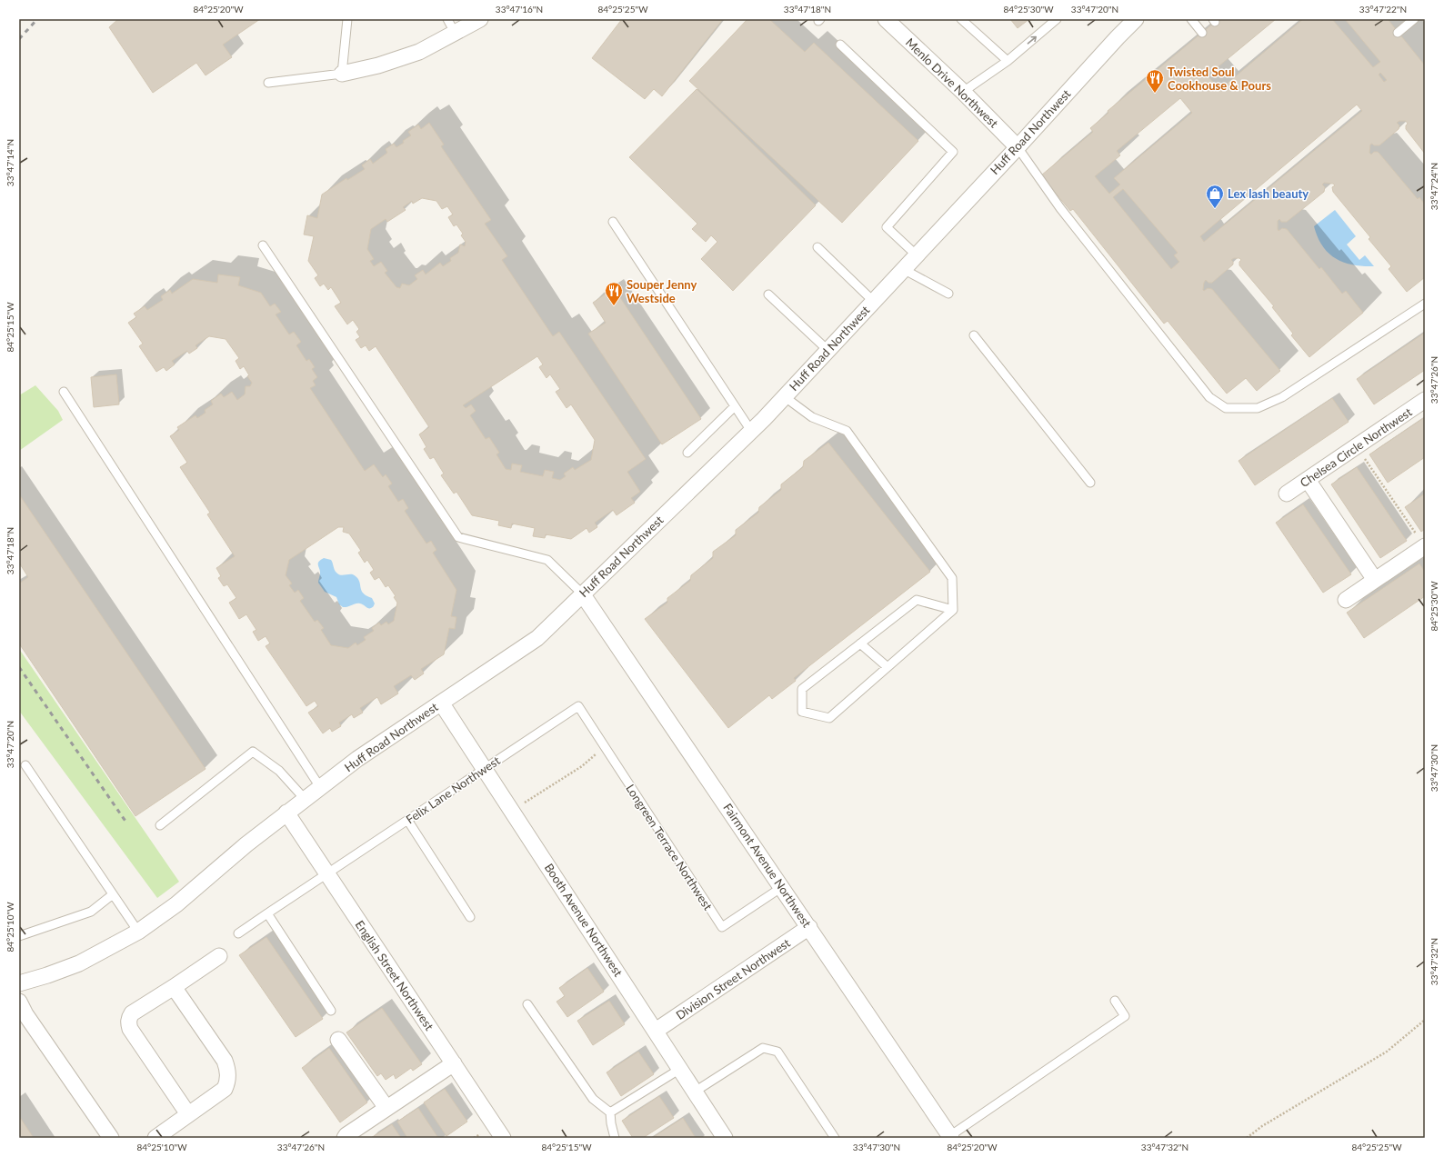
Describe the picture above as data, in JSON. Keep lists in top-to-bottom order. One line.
{"streets":{"street":["Menlo Drive Northwest","Huff Road Northwest","Chelsea Circle Northwest","Fairmont Avenue Northwest","Booth Avenue Northwest","English Street Northwest","Division Street Northwest"],"lane":["Felix Lane Northwest","Longreen Terrace Northwest"]},"crossings":[["Menlo Drive Northwest","Huff Road Northwest"],["Huff Road Northwest","Fairmont Avenue Northwest"],["Huff Road Northwest","Booth Avenue Northwest"],["Huff Road Northwest","English Street Northwest"],["Felix Lane Northwest","Longreen Terrace Northwest"],["Felix Lane Northwest","Booth Avenue Northwest"],["Felix Lane Northwest","English Street Northwest"],["Longreen Terrace Northwest","Fairmont Avenue Northwest"],["Fairmont Avenue Northwest","Division Street Northwest"],["Booth Avenue Northwest","Division Street Northwest"]],"places":{"restaurant":["Twisted Soul Cookhouse & Pours","Souper Jenny Westside"],"shop":["Lex lash beauty"]},"coordinates":["84°25'20\"W","33°47'16\"N","84°25'25\"W","33°47'18\"N","84°25'30\"W","33°47'20\"N","33°47'22\"N","33°47'14\"N","33°47'24\"N","84°25'15\"W","33°47'26\"N","33°47'30\"N","84°25'10\"W","33°47'32\"N"]}
